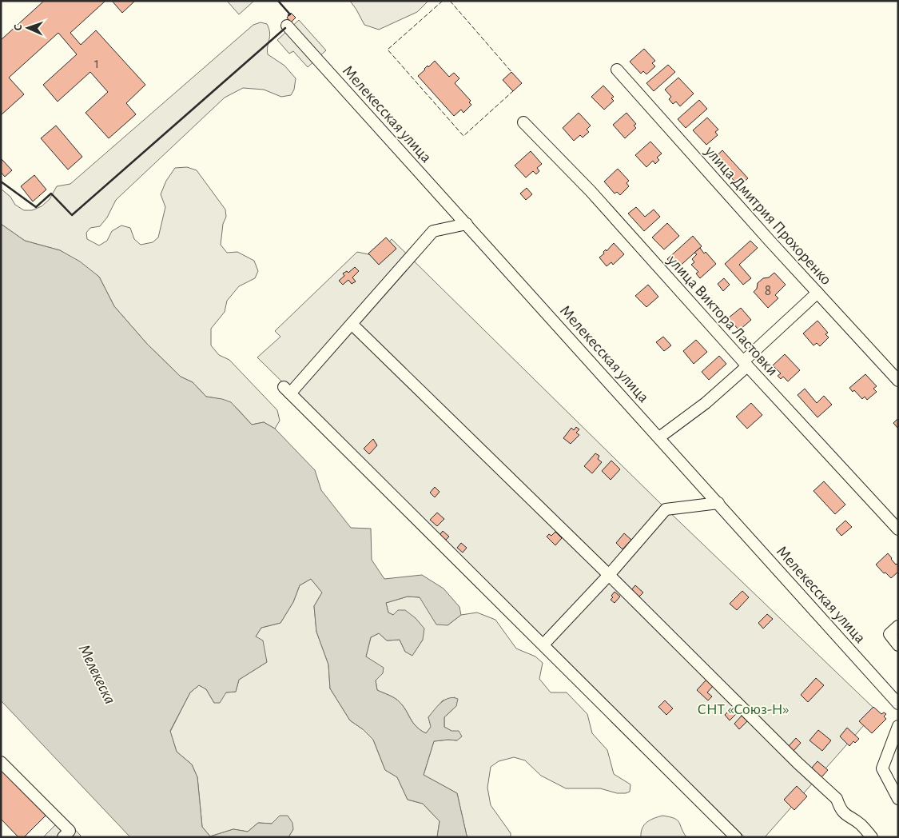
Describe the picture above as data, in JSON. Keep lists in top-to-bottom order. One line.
{"streets":{"street":["Мелекесская улица","улица Дмитрия Прохоренко","улица Виктора Ластовки"]},"water":["Мелекеска"],"parks":["СНТ «Союз-Н»"],"house_numbers":["1","8"],"north":"left"}
